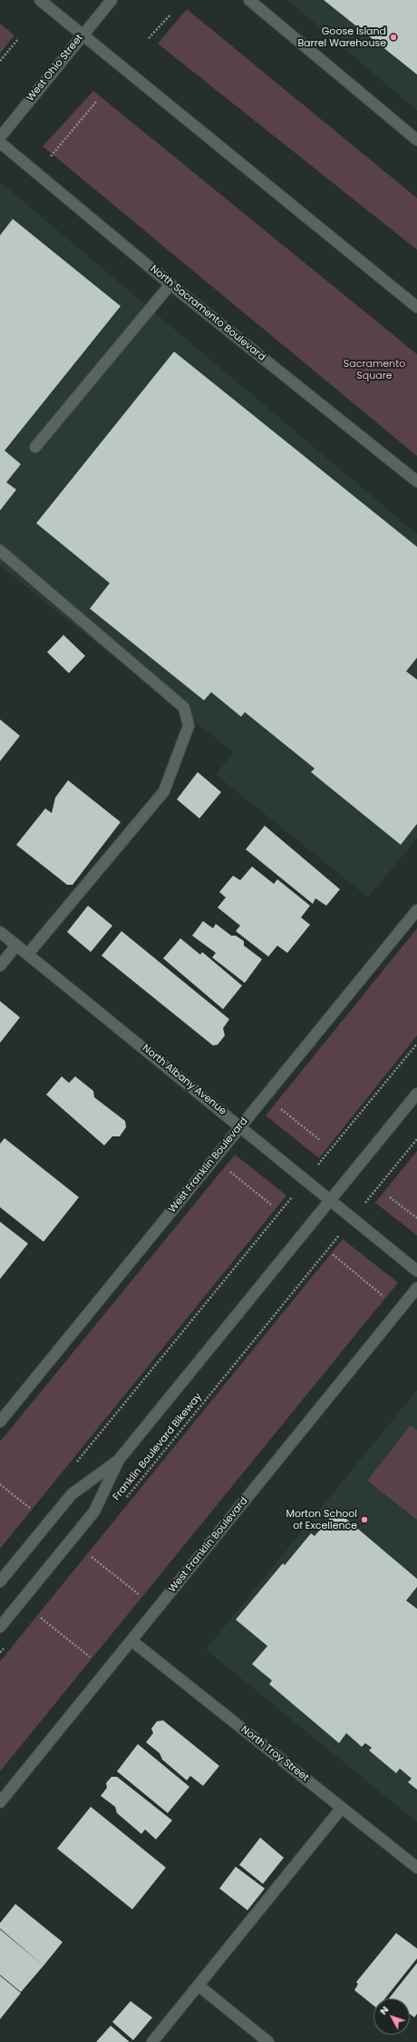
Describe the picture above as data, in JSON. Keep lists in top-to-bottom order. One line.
{"streets":{"street":["West Ohio Street","North Sacramento Boulevard","North Albany Avenue","West Franklin Boulevard","North Troy Street"],"path":["Franklin Boulevard Bikeway"]},"crossings":[["North Albany Avenue","West Franklin Boulevard"],["West Franklin Boulevard","North Troy Street"]],"parks":["Sacramento Square"],"places":["Goose Island Barrel Warehouse","Morton School of Excellence"],"north":"top left"}
